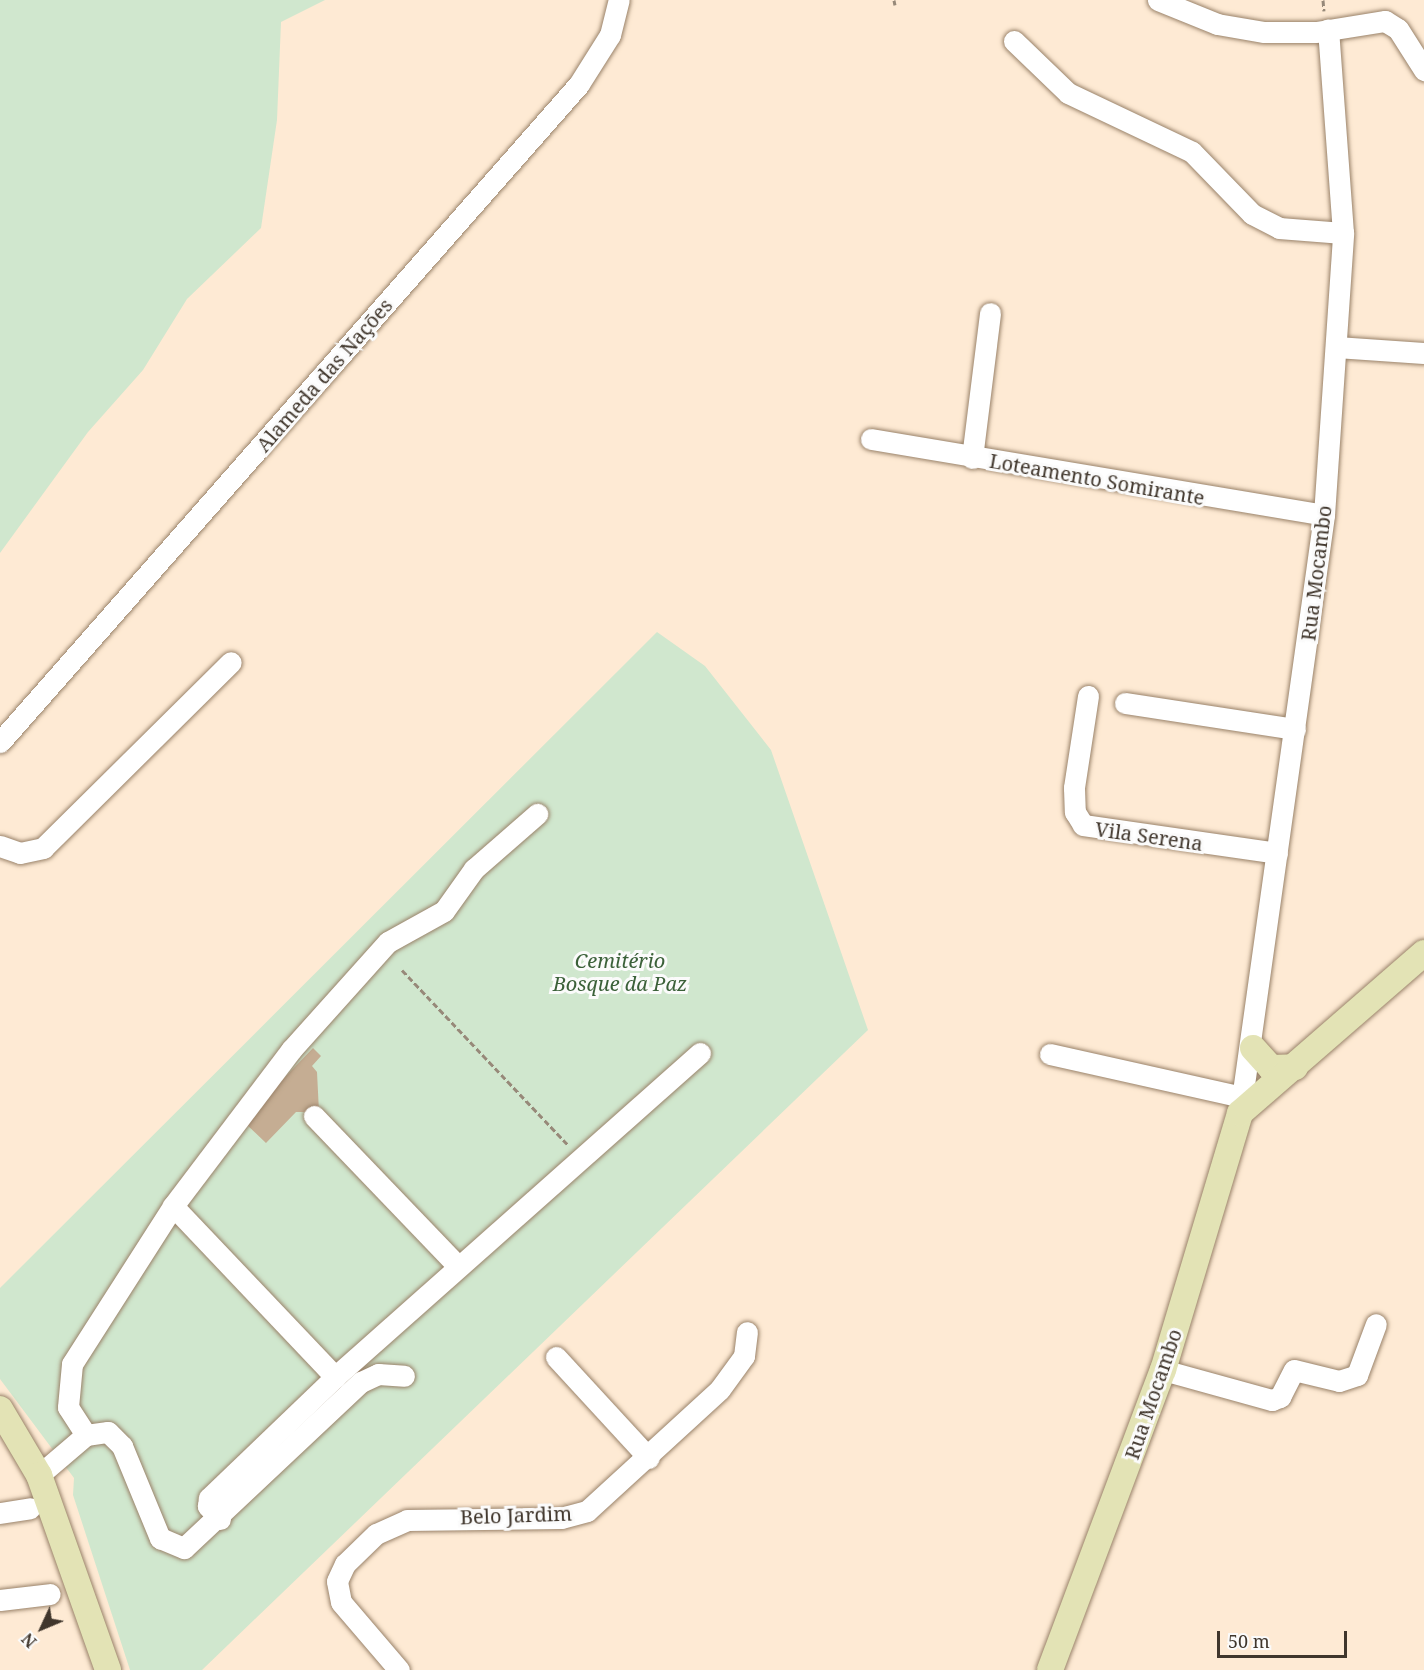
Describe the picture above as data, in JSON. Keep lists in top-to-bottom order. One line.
{"streets":{"main road":["Rua Mocambo"],"street":["Alameda das Nações","Loteamento Somirante","Vila Serena","Belo Jardim"]},"crossings":[["Loteamento Somirante","Rua Mocambo"],["Rua Mocambo","Vila Serena"]],"parks":["Cemitério Bosque da Paz"],"scale_bar":"50 m","north":"bottom left"}
